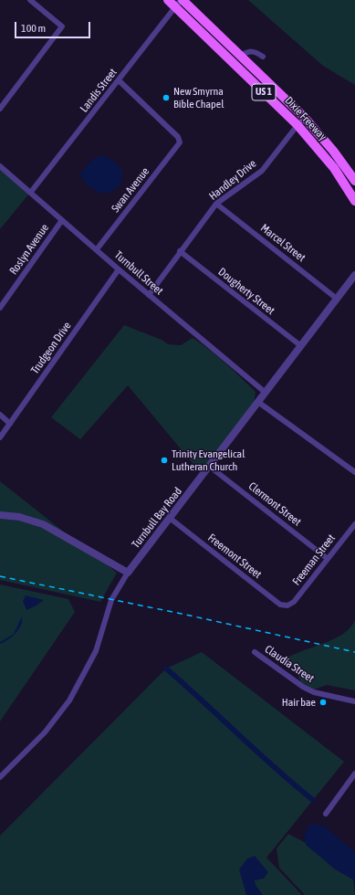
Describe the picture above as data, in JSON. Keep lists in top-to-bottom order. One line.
{"streets":{"main road":["US 1","Dixie Freeway"],"street":["Landis Street","Handley Drive","Swan Avenue","Marcel Street","Roslyn Avenue","Turnbull Street","Dougherty Street","Trudgeon Drive","Clermont Street","Turnbull Bay Road","Freemont Street","Freeman Street","Claudia Street"]},"crossings":[["Landis Street","Dixie Freeway"],["Landis Street","Swan Avenue"],["Landis Street","Turnbull Street"],["Dixie Freeway","Handley Drive"],["Handley Drive","Marcel Street"],["Handley Drive","Turnbull Street"],["Handley Drive","Dougherty Street"],["Swan Avenue","Turnbull Street"],["Marcel Street","Turnbull Bay Road"],["Roslyn Avenue","Turnbull Street"],["Turnbull Street","Trudgeon Drive"],["Turnbull Street","Turnbull Bay Road"],["Dougherty Street","Turnbull Bay Road"],["Clermont Street","Turnbull Bay Road"],["Clermont Street","Freeman Street"],["Turnbull Bay Road","Freemont Street"],["Freemont Street","Freeman Street"]],"places":["New Smyrna Bible Chapel","Trinity Evangelical Lutheran Church","Hair bae"],"scale_bar":"100 m"}
